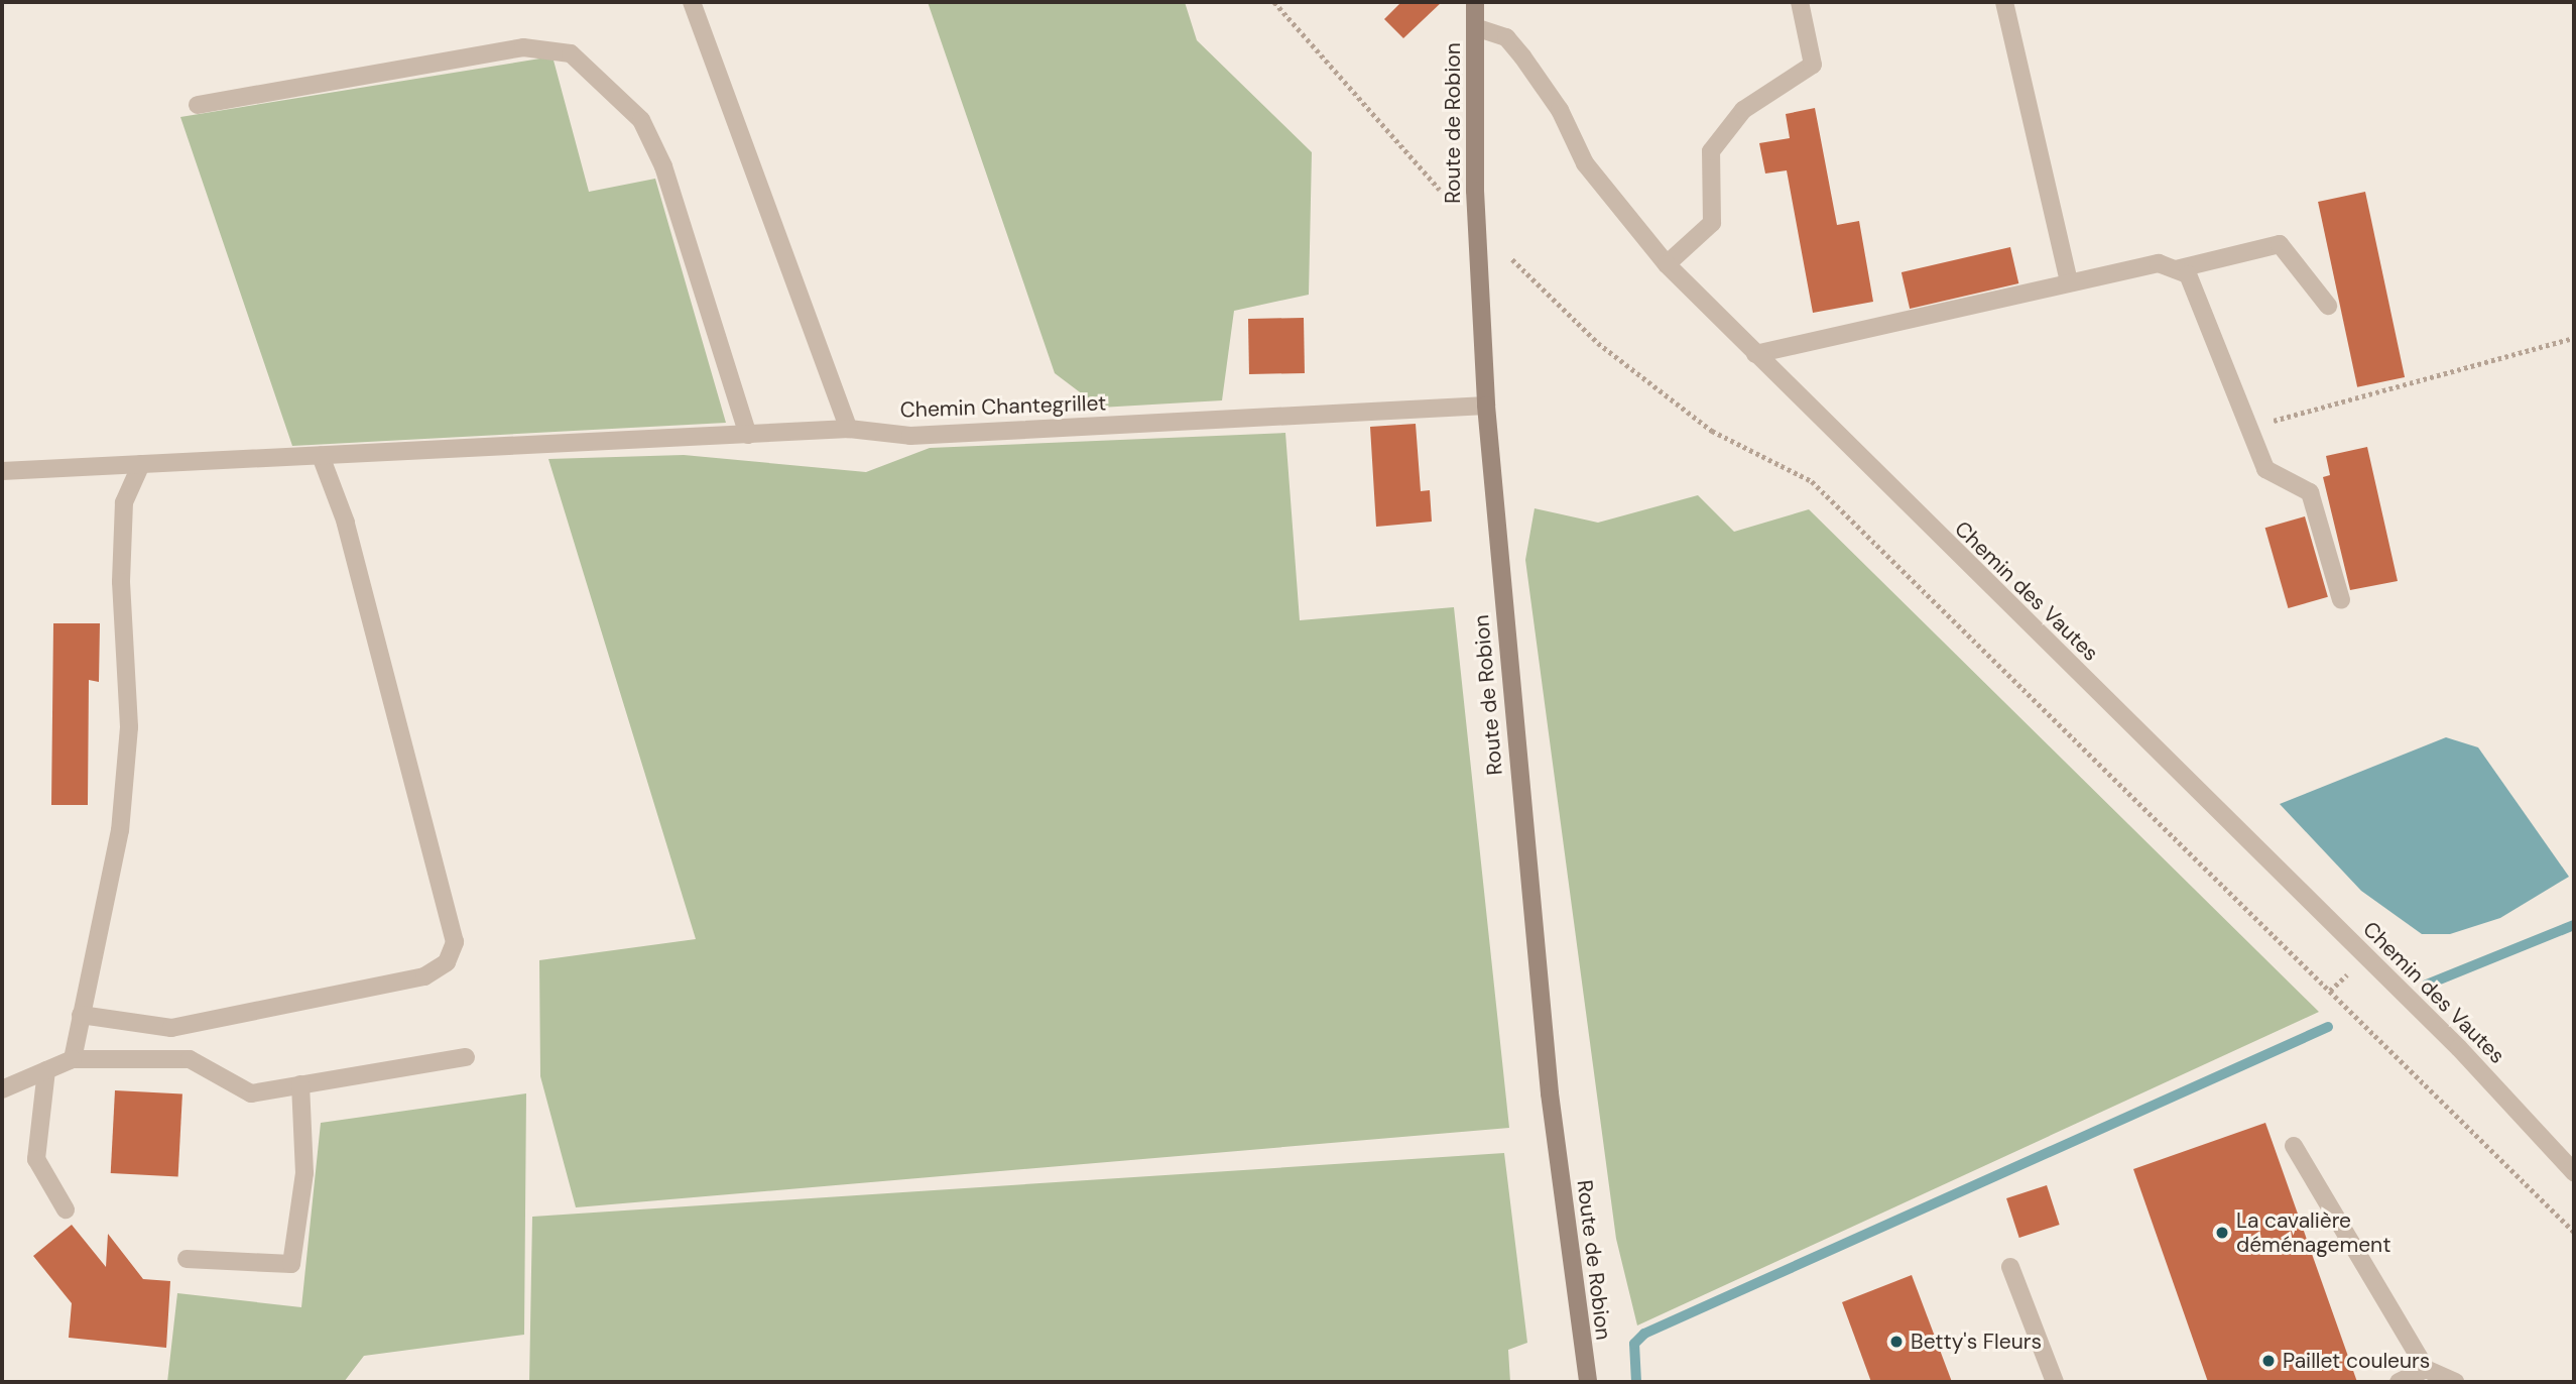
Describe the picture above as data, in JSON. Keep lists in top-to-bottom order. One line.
{"streets":{"main road":["Route de Robion"],"street":["Chemin Chantegrillet","Chemin des Vautes"]},"crossings":[["Route de Robion","Chemin Chantegrillet"],["Route de Robion","Chemin des Vautes"]],"places":["La cavalière déménagement","Betty's Fleurs","Paillet couleurs"]}
